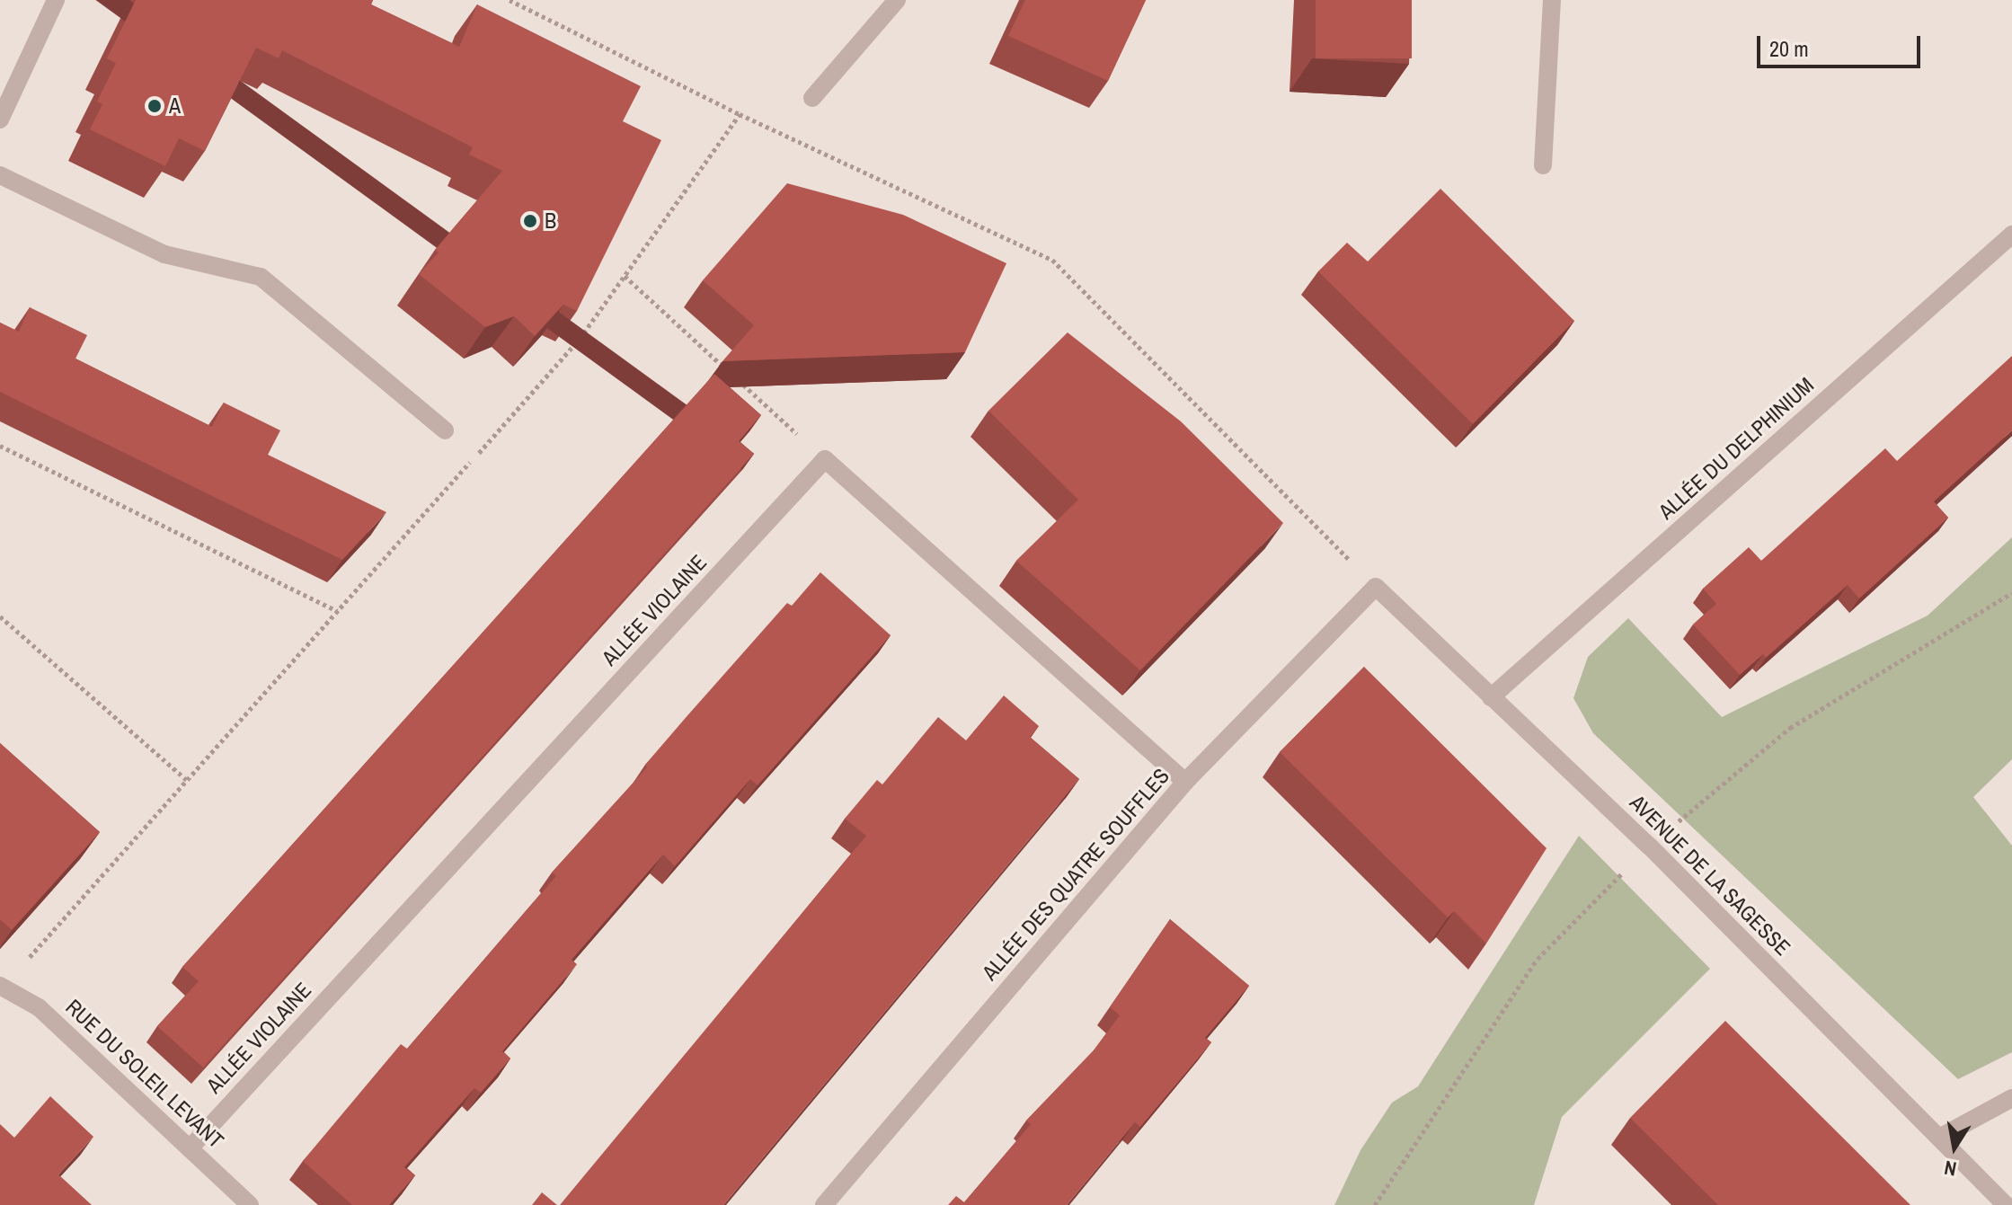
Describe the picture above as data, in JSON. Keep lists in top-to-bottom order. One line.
{"streets":{"street":["ALLÉE DU DELPHINIUM","ALLÉE VIOLAINE","ALLÉE DES QUATRE SOUFFLES","AVENUE DE LA SAGESSE","RUE DU SOLEIL LEVANT"]},"crossings":[["ALLÉE DU DELPHINIUM","AVENUE DE LA SAGESSE"],["ALLÉE VIOLAINE","RUE DU SOLEIL LEVANT"],["ALLÉE DES QUATRE SOUFFLES","AVENUE DE LA SAGESSE"]],"places":["A","B"],"scale_bar":"20 m","north":"bottom"}
